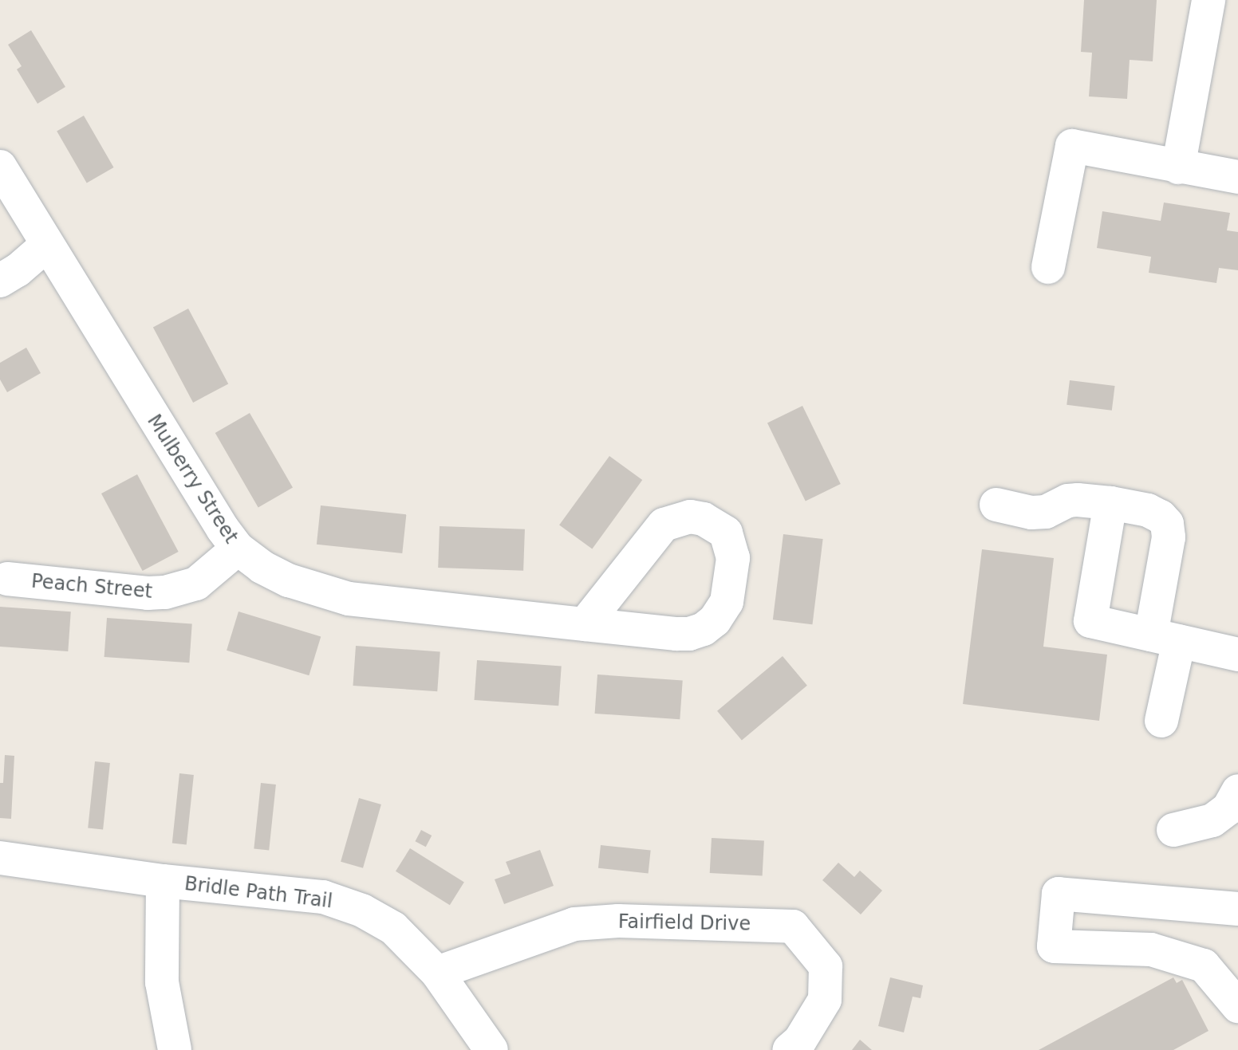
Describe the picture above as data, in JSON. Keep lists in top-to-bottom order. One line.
{"streets":{"street":["Mulberry Street","Peach Street","Bridle Path Trail","Fairfield Drive"]},"crossings":[["Mulberry Street","Peach Street"],["Bridle Path Trail","Fairfield Drive"]]}
